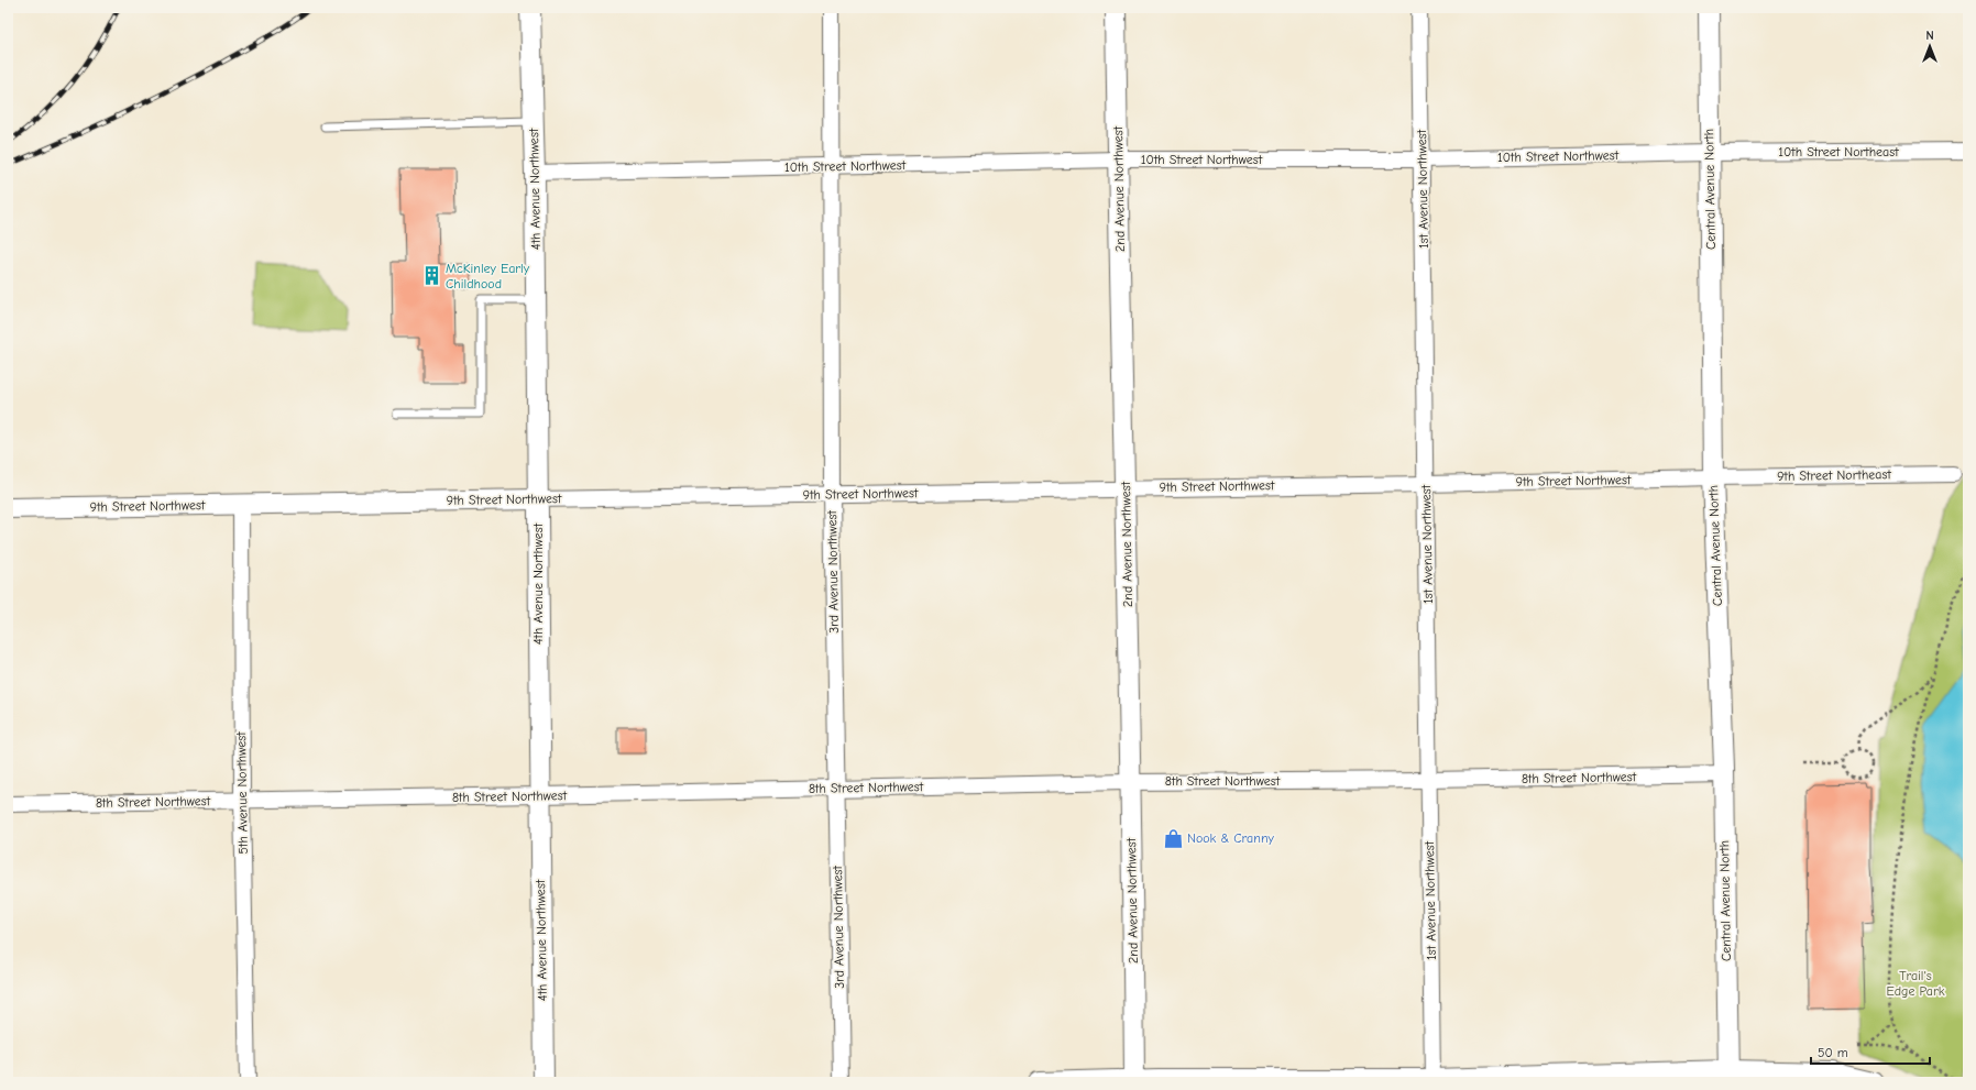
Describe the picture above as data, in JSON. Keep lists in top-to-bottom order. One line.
{"streets":{"street":["10th Street Northeast","10th Street Northwest","4th Avenue Northwest","2nd Avenue Northwest","1st Avenue Northwest","Central Avenue North","9th Street Northeast","9th Street Northwest","3rd Avenue Northwest","8th Street Northwest","5th Avenue Northwest"]},"crossings":[["10th Street Northeast","10th Street Northwest"],["10th Street Northeast","Central Avenue North"],["10th Street Northwest","4th Avenue Northwest"],["10th Street Northwest","2nd Avenue Northwest"],["10th Street Northwest","1st Avenue Northwest"],["10th Street Northwest","Central Avenue North"],["10th Street Northwest","3rd Avenue Northwest"],["4th Avenue Northwest","9th Street Northwest"],["4th Avenue Northwest","8th Street Northwest"],["2nd Avenue Northwest","9th Street Northwest"],["2nd Avenue Northwest","8th Street Northwest"],["1st Avenue Northwest","9th Street Northwest"],["1st Avenue Northwest","8th Street Northwest"],["Central Avenue North","9th Street Northeast"],["Central Avenue North","9th Street Northwest"],["Central Avenue North","8th Street Northwest"],["9th Street Northeast","9th Street Northwest"],["9th Street Northwest","3rd Avenue Northwest"],["9th Street Northwest","5th Avenue Northwest"],["3rd Avenue Northwest","8th Street Northwest"],["8th Street Northwest","5th Avenue Northwest"]],"parks":["Trail's Edge Park"],"places":{"building":["McKinley Early Childhood"],"shop":["Nook & Cranny"]},"scale_bar":"50 m","north":"top"}
